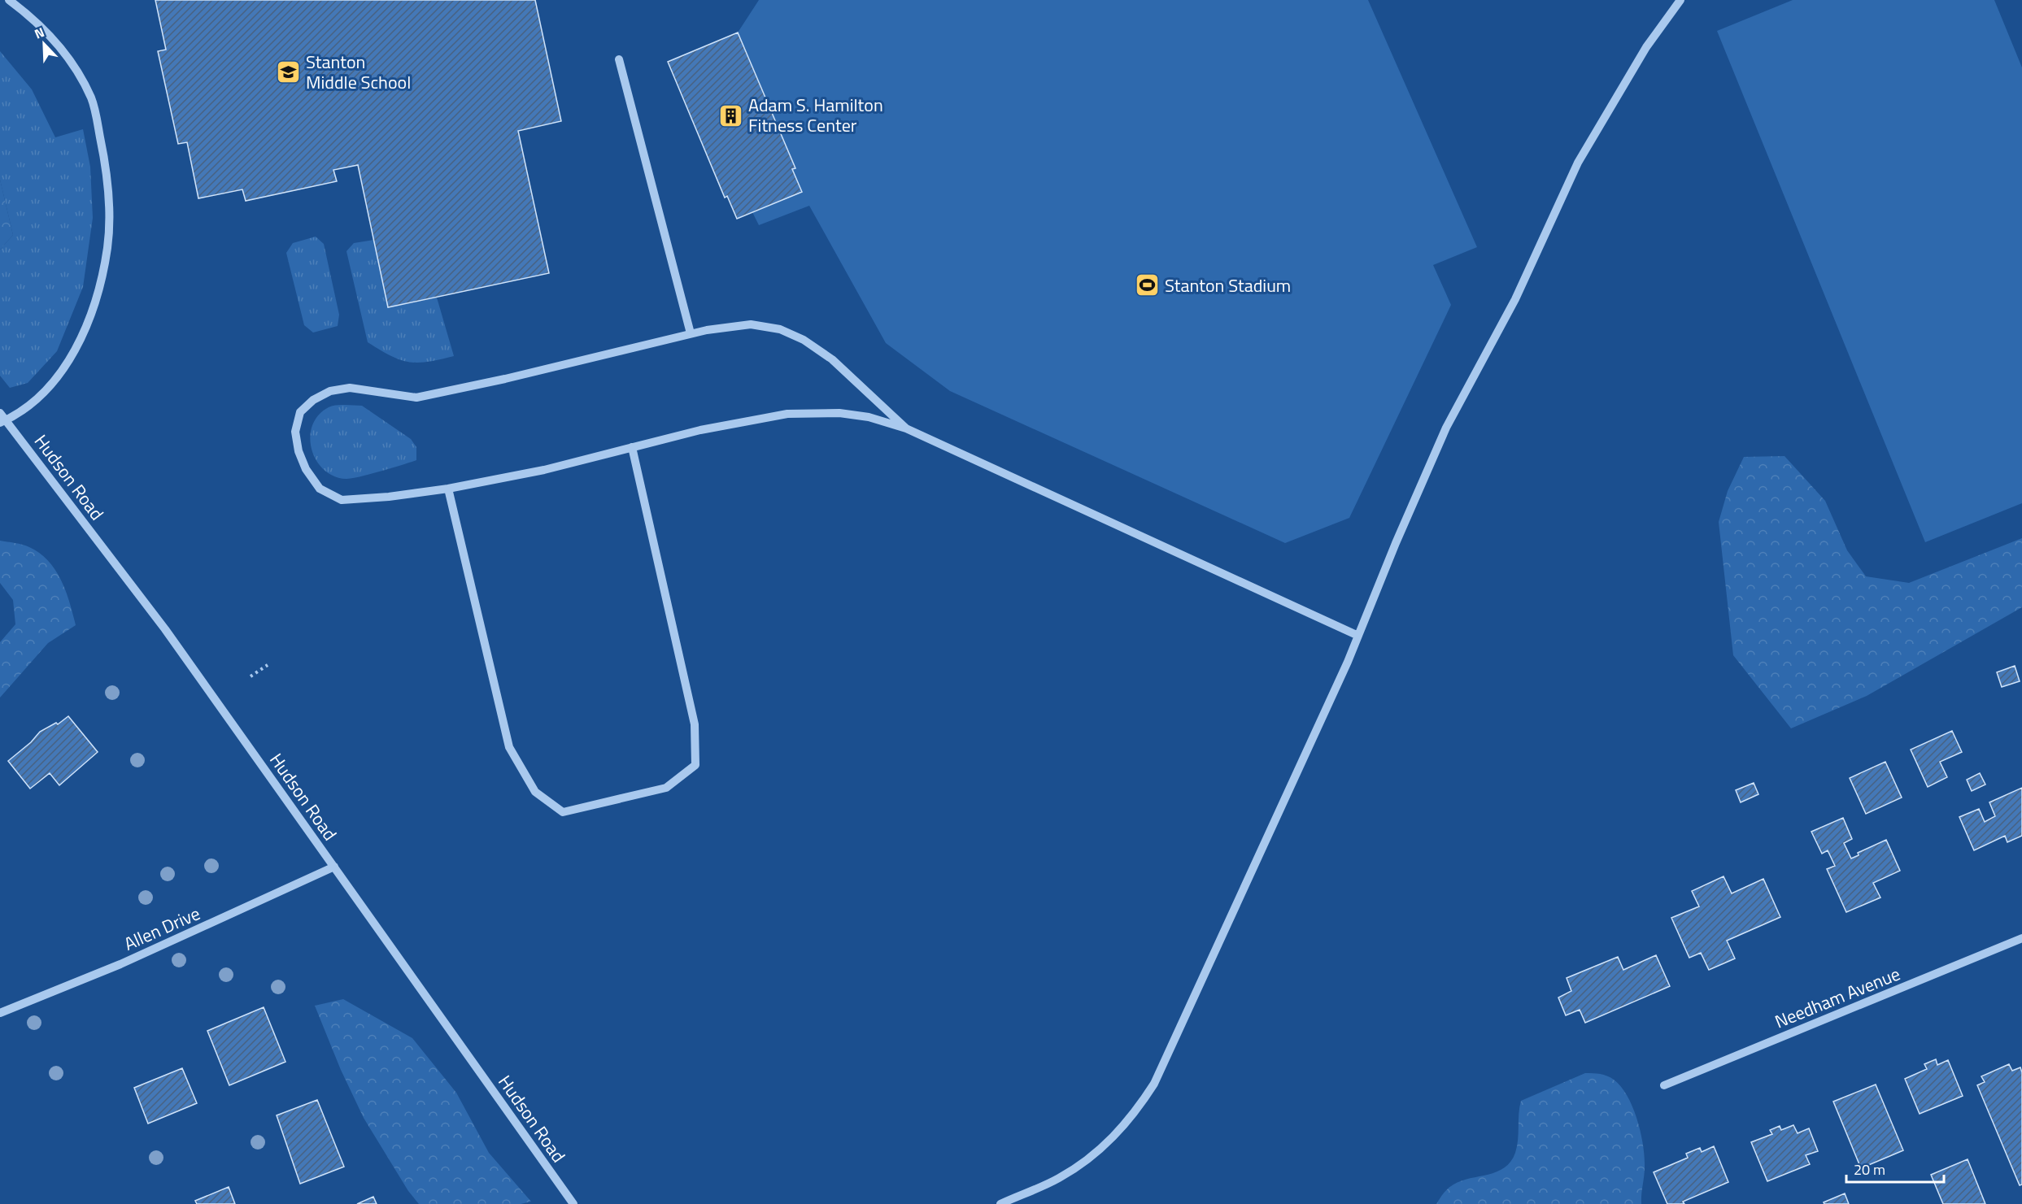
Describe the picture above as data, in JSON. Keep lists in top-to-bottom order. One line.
{"streets":{"street":["Hudson Road","Allen Drive","Needham Avenue"]},"crossings":[["Hudson Road","Allen Drive"]],"places":{"school or university":["Stanton Middle School"],"building":["Adam S. Hamilton Fitness Center"],"sports":["Stanton Stadium"]},"scale_bar":"20 m","north":"top left"}
